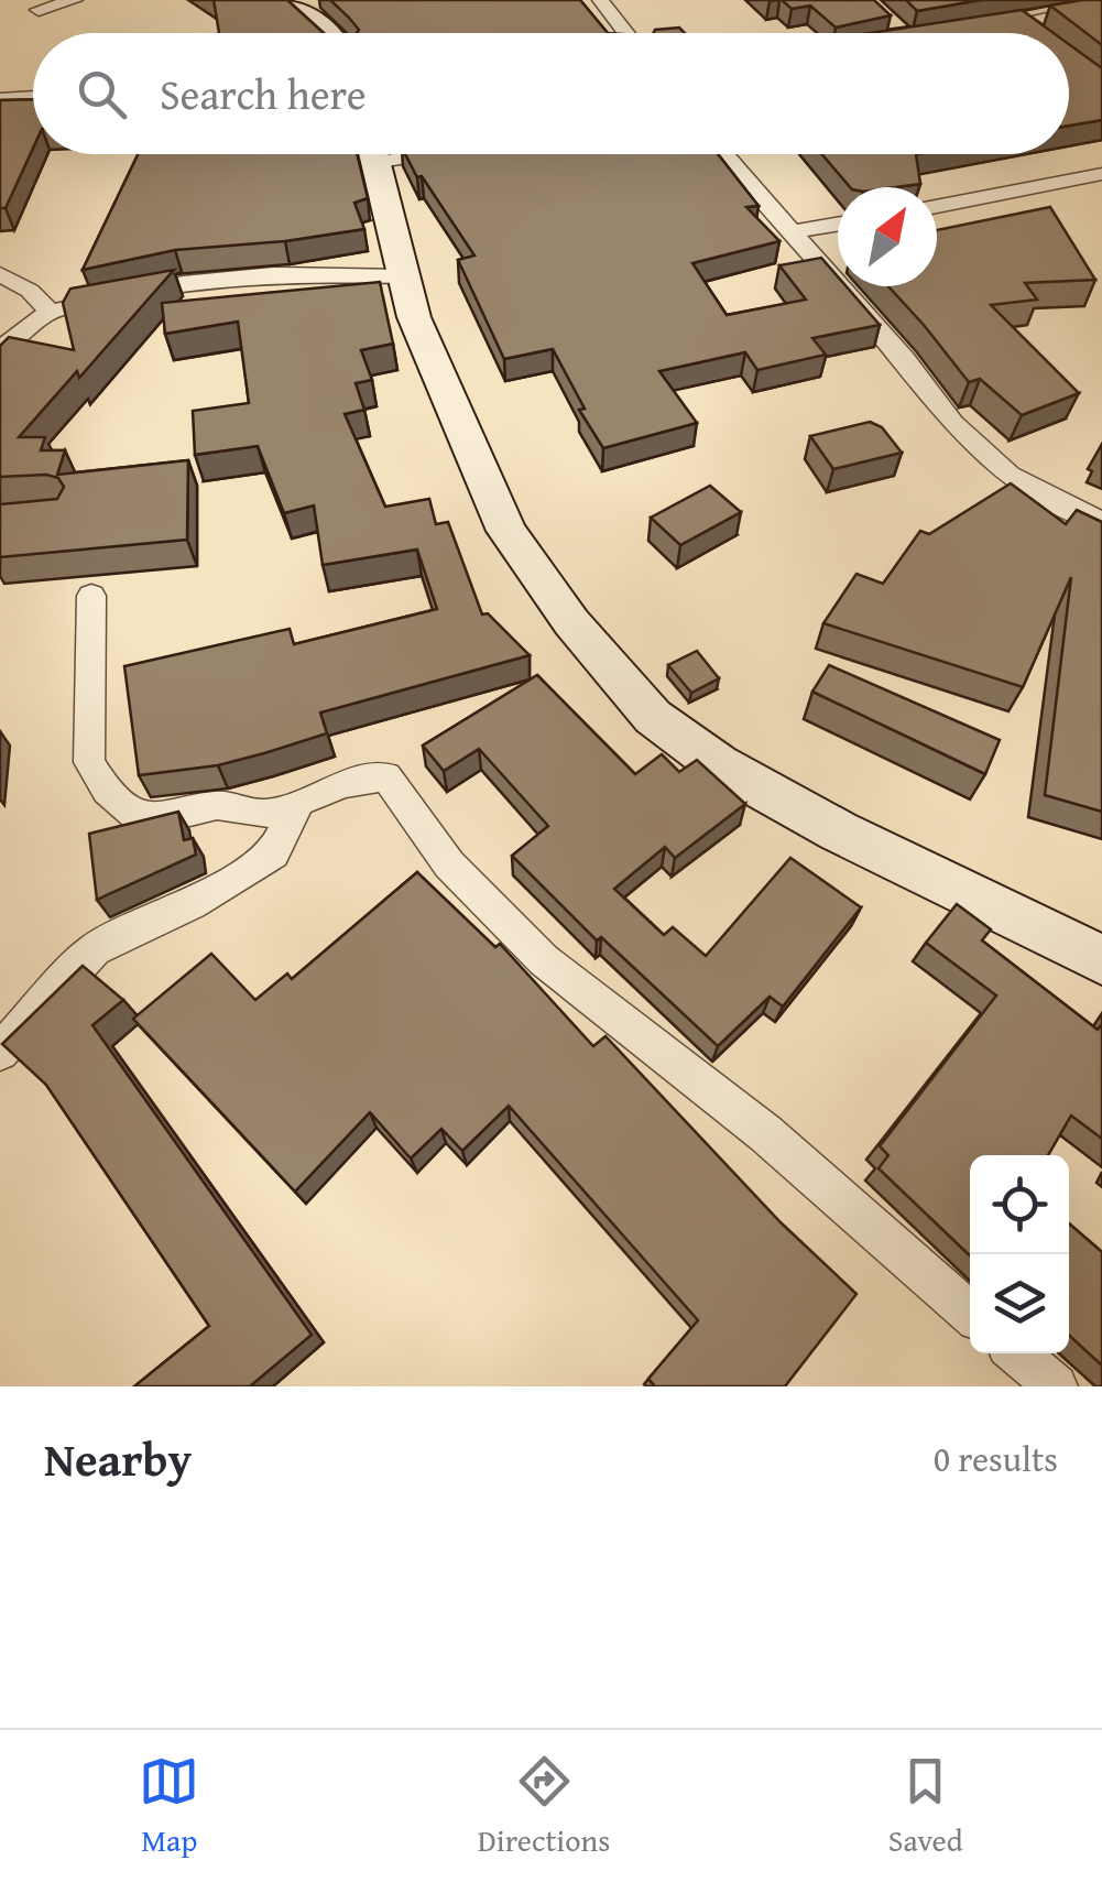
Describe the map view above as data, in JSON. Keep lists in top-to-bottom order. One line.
{"north":"top right","page":{"search":"Search here","heading":["Nearby","0 results"],"nav":["Map","Directions","Saved"]}}
